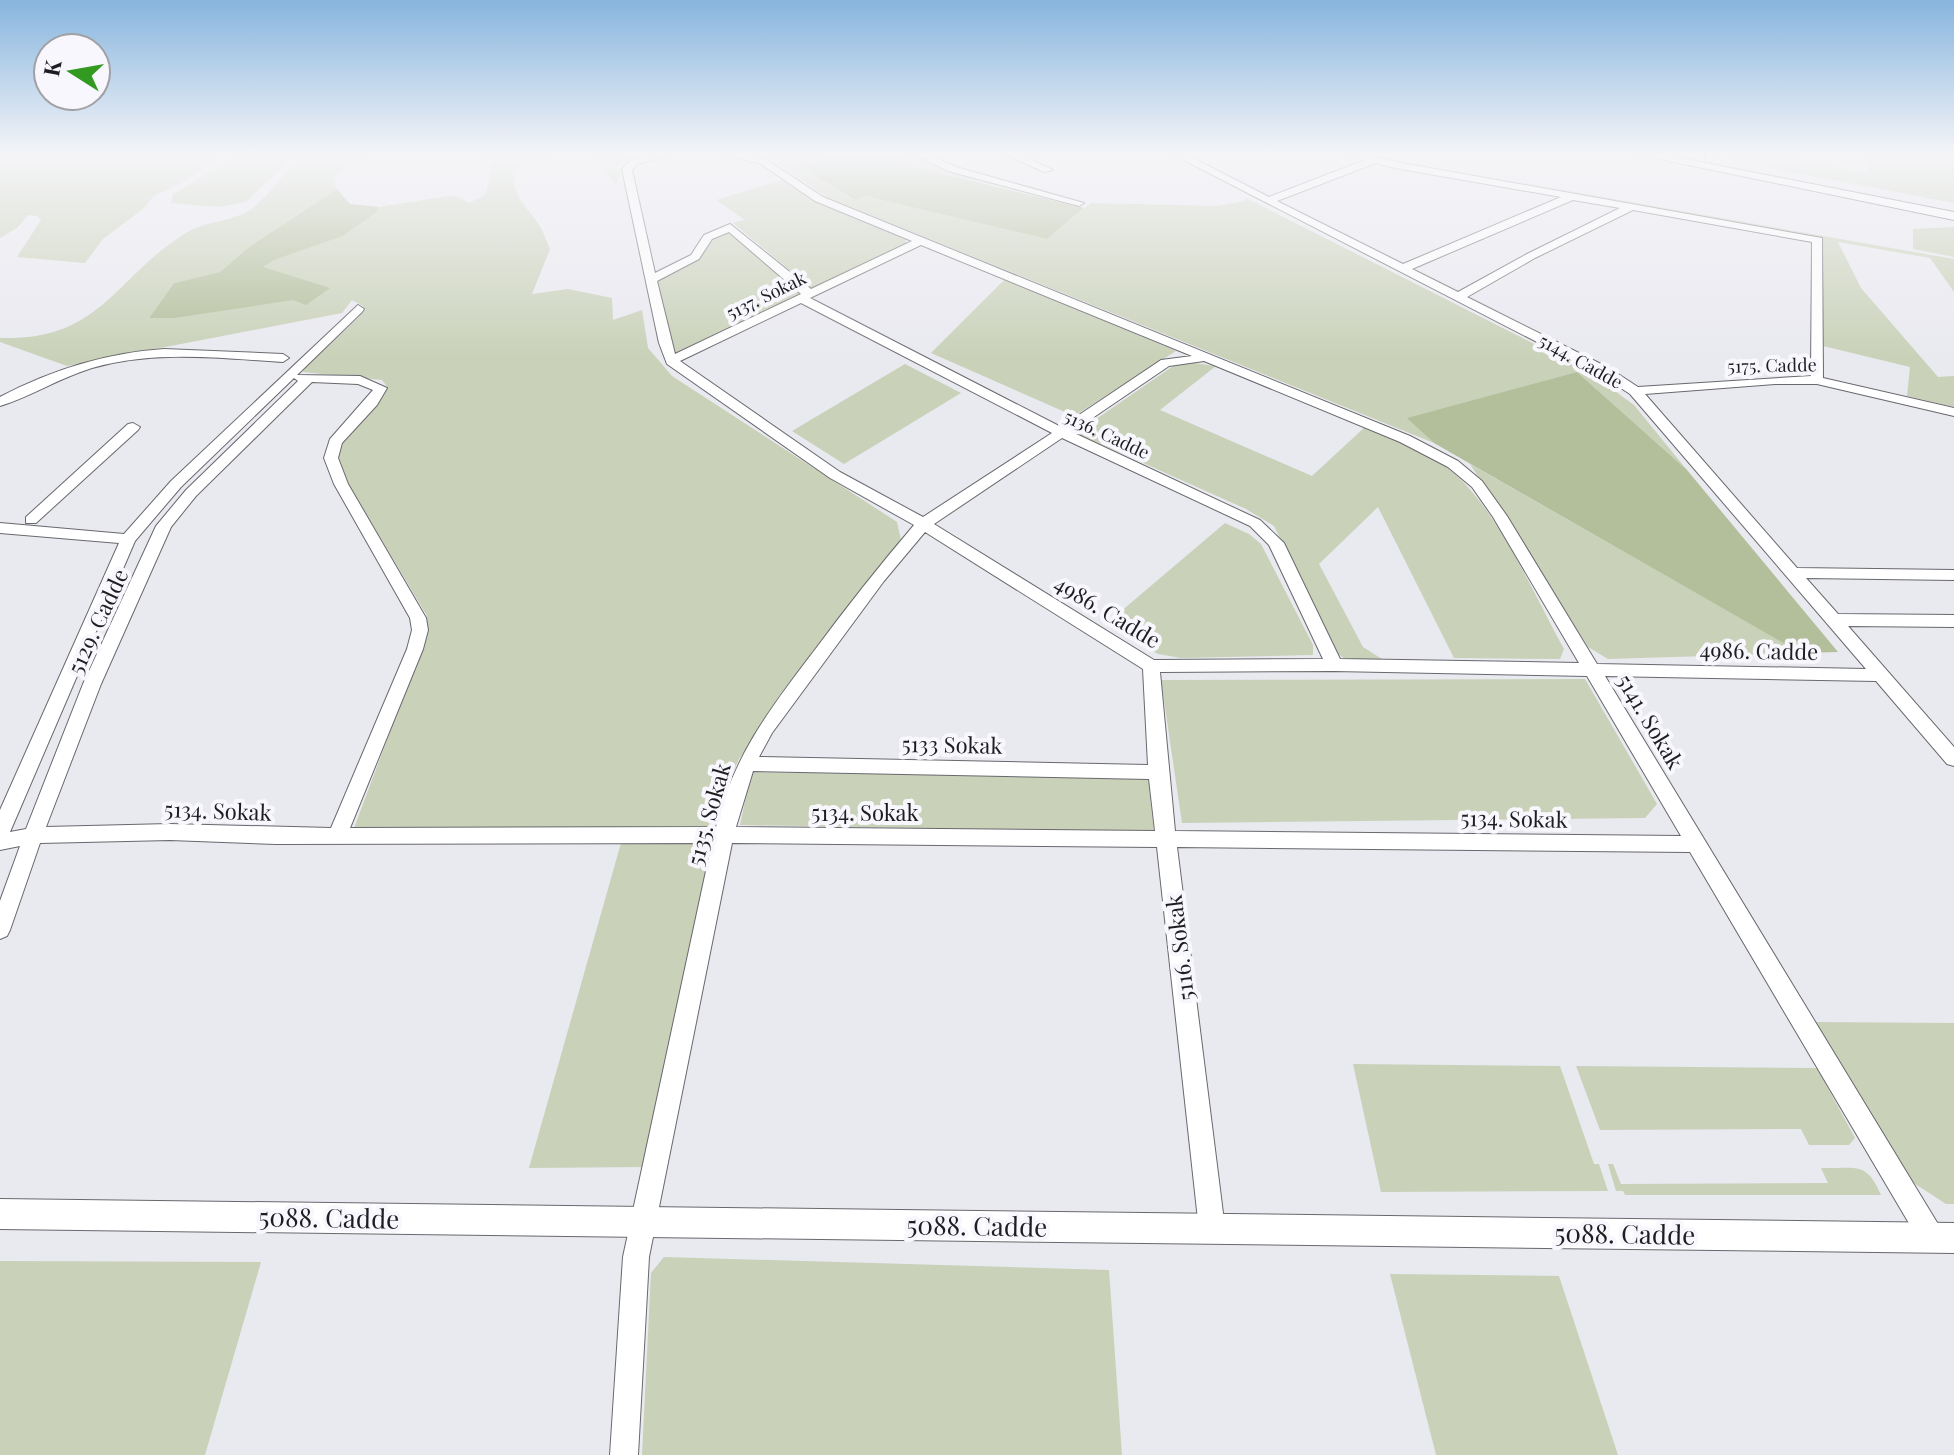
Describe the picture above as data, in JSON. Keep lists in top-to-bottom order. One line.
{"streets":{"street":["5137. Sokak","5144. Cadde","5175. Cadde","5136. Cadde","4986. Cadde","5129. Cadde","5141. Sokak","5133 Sokak","5134. Sokak","5135. Sokak","5116. Sokak","5088. Cadde"]},"crossings":[["5137. Sokak","5136. Cadde"],["5137. Sokak","4986. Cadde"],["5144. Cadde","5175. Cadde"],["5144. Cadde","4986. Cadde"],["5136. Cadde","4986. Cadde"],["5136. Cadde","5135. Sokak"],["4986. Cadde","5141. Sokak"],["4986. Cadde","5135. Sokak"],["4986. Cadde","5116. Sokak"],["5129. Cadde","5134. Sokak"],["5141. Sokak","5134. Sokak"],["5141. Sokak","5135. Sokak"],["5141. Sokak","5088. Cadde"],["5133 Sokak","5135. Sokak"],["5133 Sokak","5116. Sokak"],["5134. Sokak","5135. Sokak"],["5134. Sokak","5116. Sokak"],["5135. Sokak","5088. Cadde"],["5116. Sokak","5088. Cadde"]],"north":"left"}
